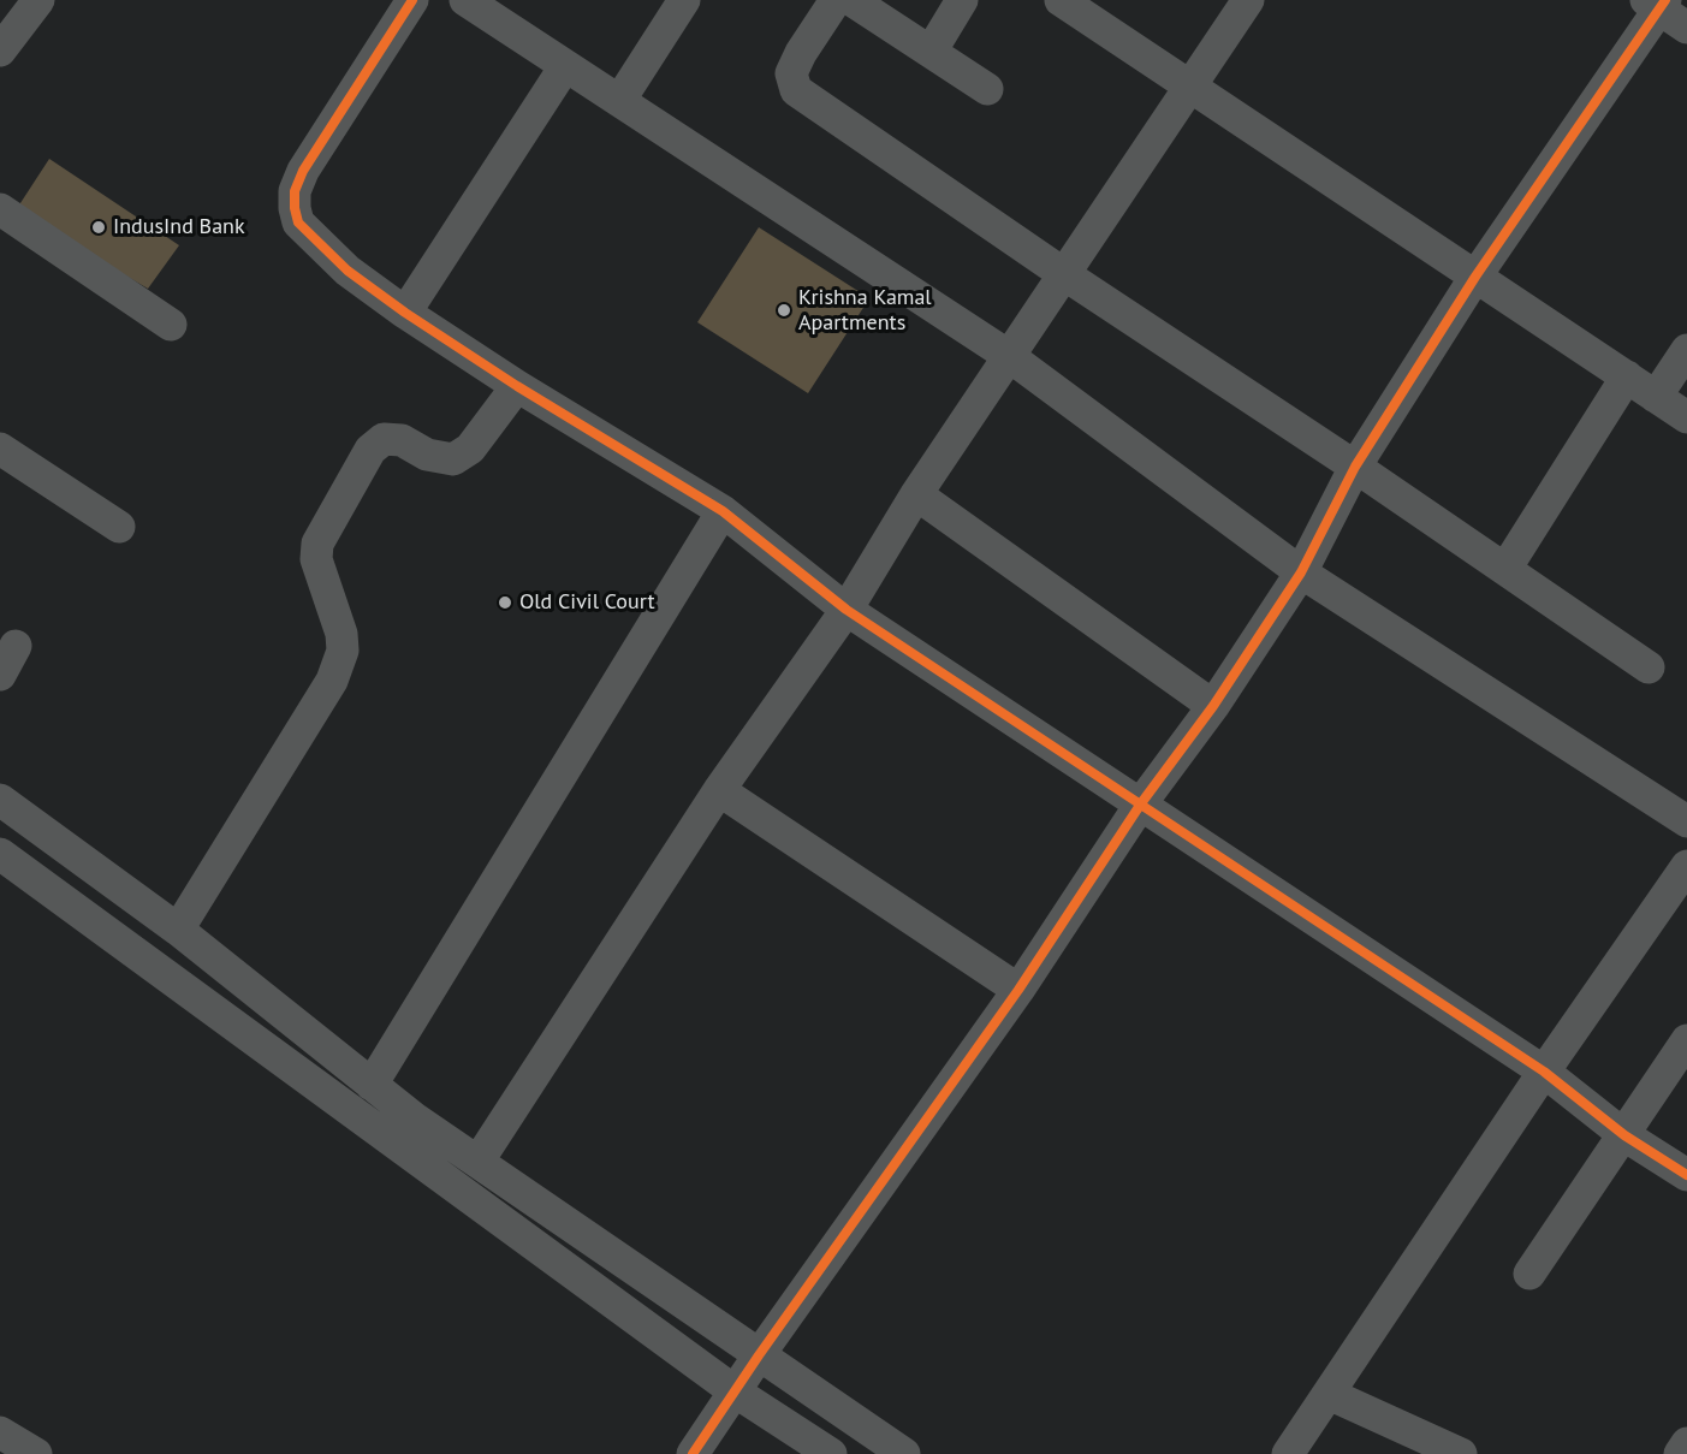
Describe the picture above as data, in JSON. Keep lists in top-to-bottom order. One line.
{"places":["IndusInd Bank","Krishna Kamal Apartments","Old Civil Court"]}
